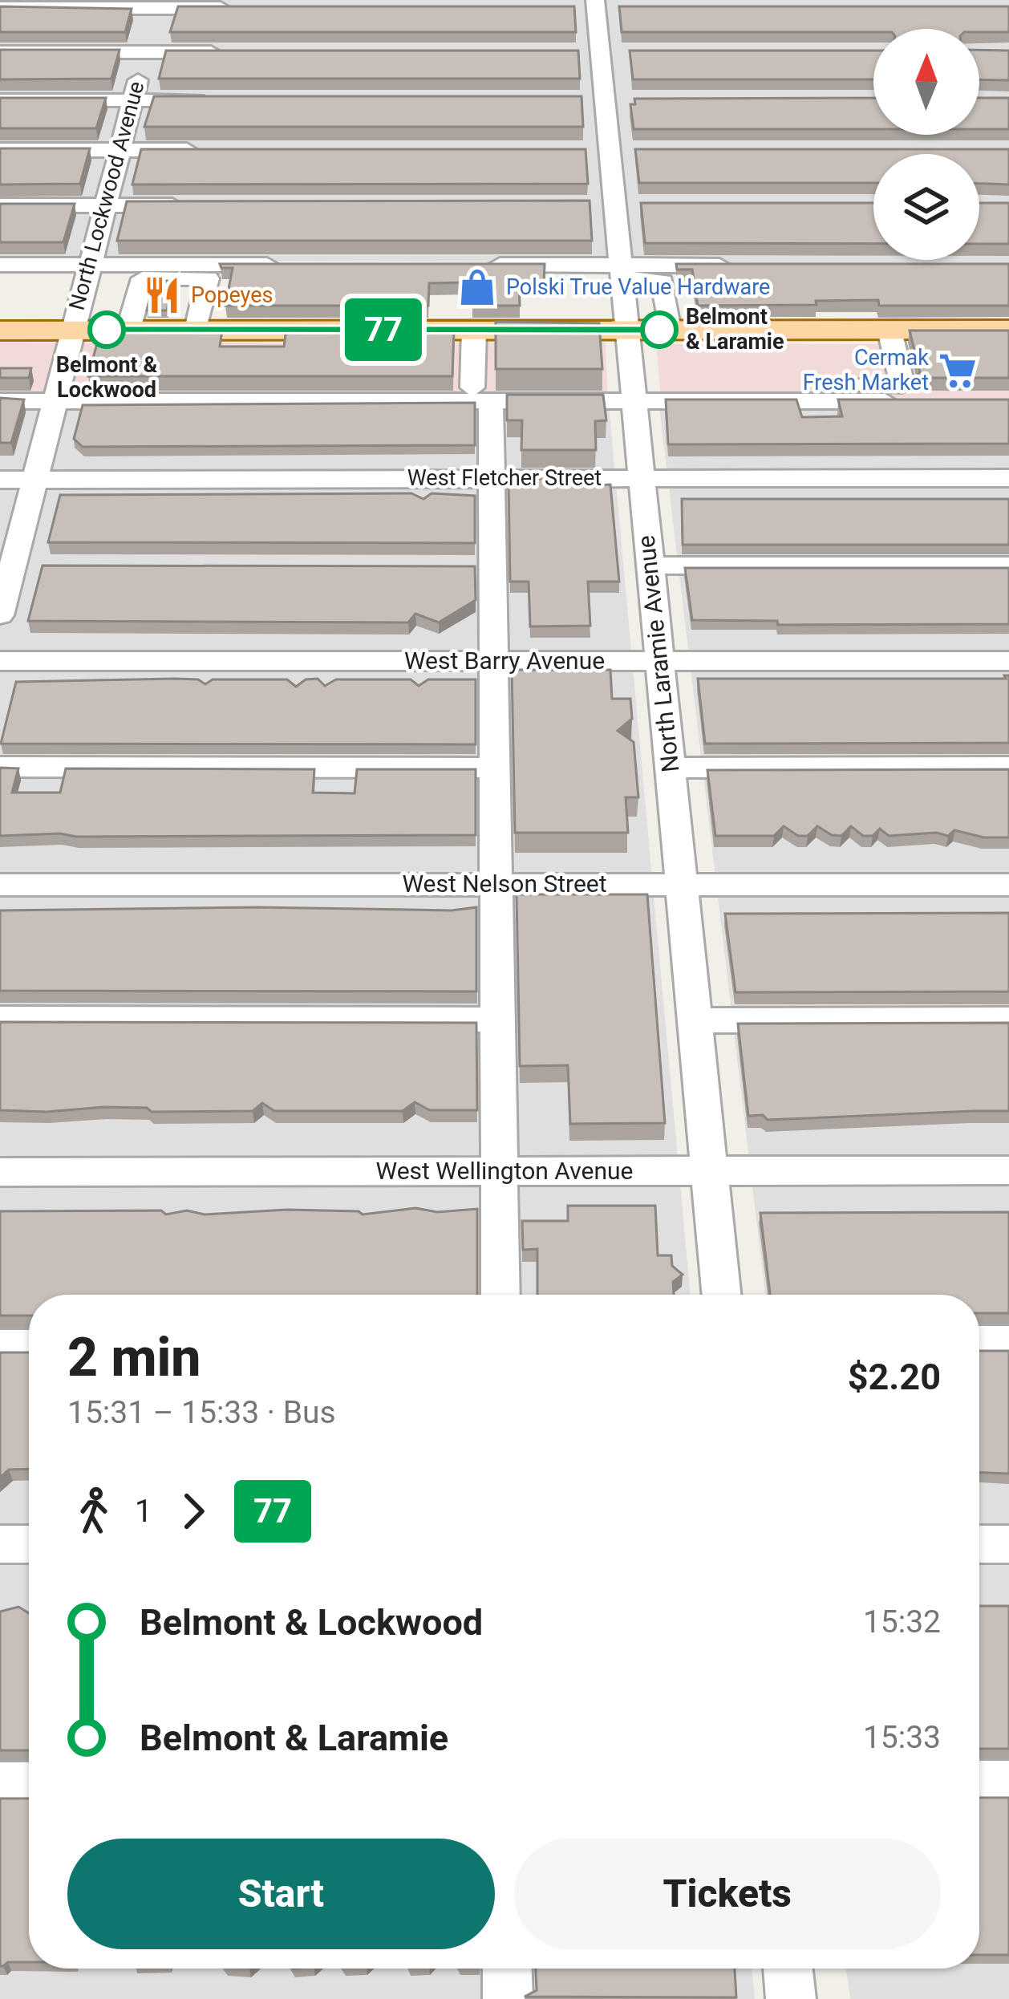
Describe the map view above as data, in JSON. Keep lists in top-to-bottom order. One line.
{"streets":{"street":["North Lockwood Avenue","West Fletcher Street","North Laramie Avenue","West Barry Avenue","West Nelson Street","West Wellington Avenue"]},"crossings":[["North Lockwood Avenue","West Fletcher Street"],["West Fletcher Street","North Laramie Avenue"],["North Laramie Avenue","West Barry Avenue"],["North Laramie Avenue","West Nelson Street"],["North Laramie Avenue","West Wellington Avenue"]],"places":{"shop":["Polski True Value Hardware"],"restaurant":["Popeyes"],"other":["Belmont & Lockwood","Belmont & Laramie"],"supermarket":["Cermak Fresh Market"]},"lines":["bus line 77"],"north":"top","page":{"on_map":"77","heading":["2 min","15:31 – 15:33 · Bus","$2.20"],"legs":["1","77"],"list":[{"name":"Belmont & Lockwood","value":"15:32"},{"name":"Belmont & Laramie","value":"15:33"}],"buttons":["Start","Tickets"]}}
